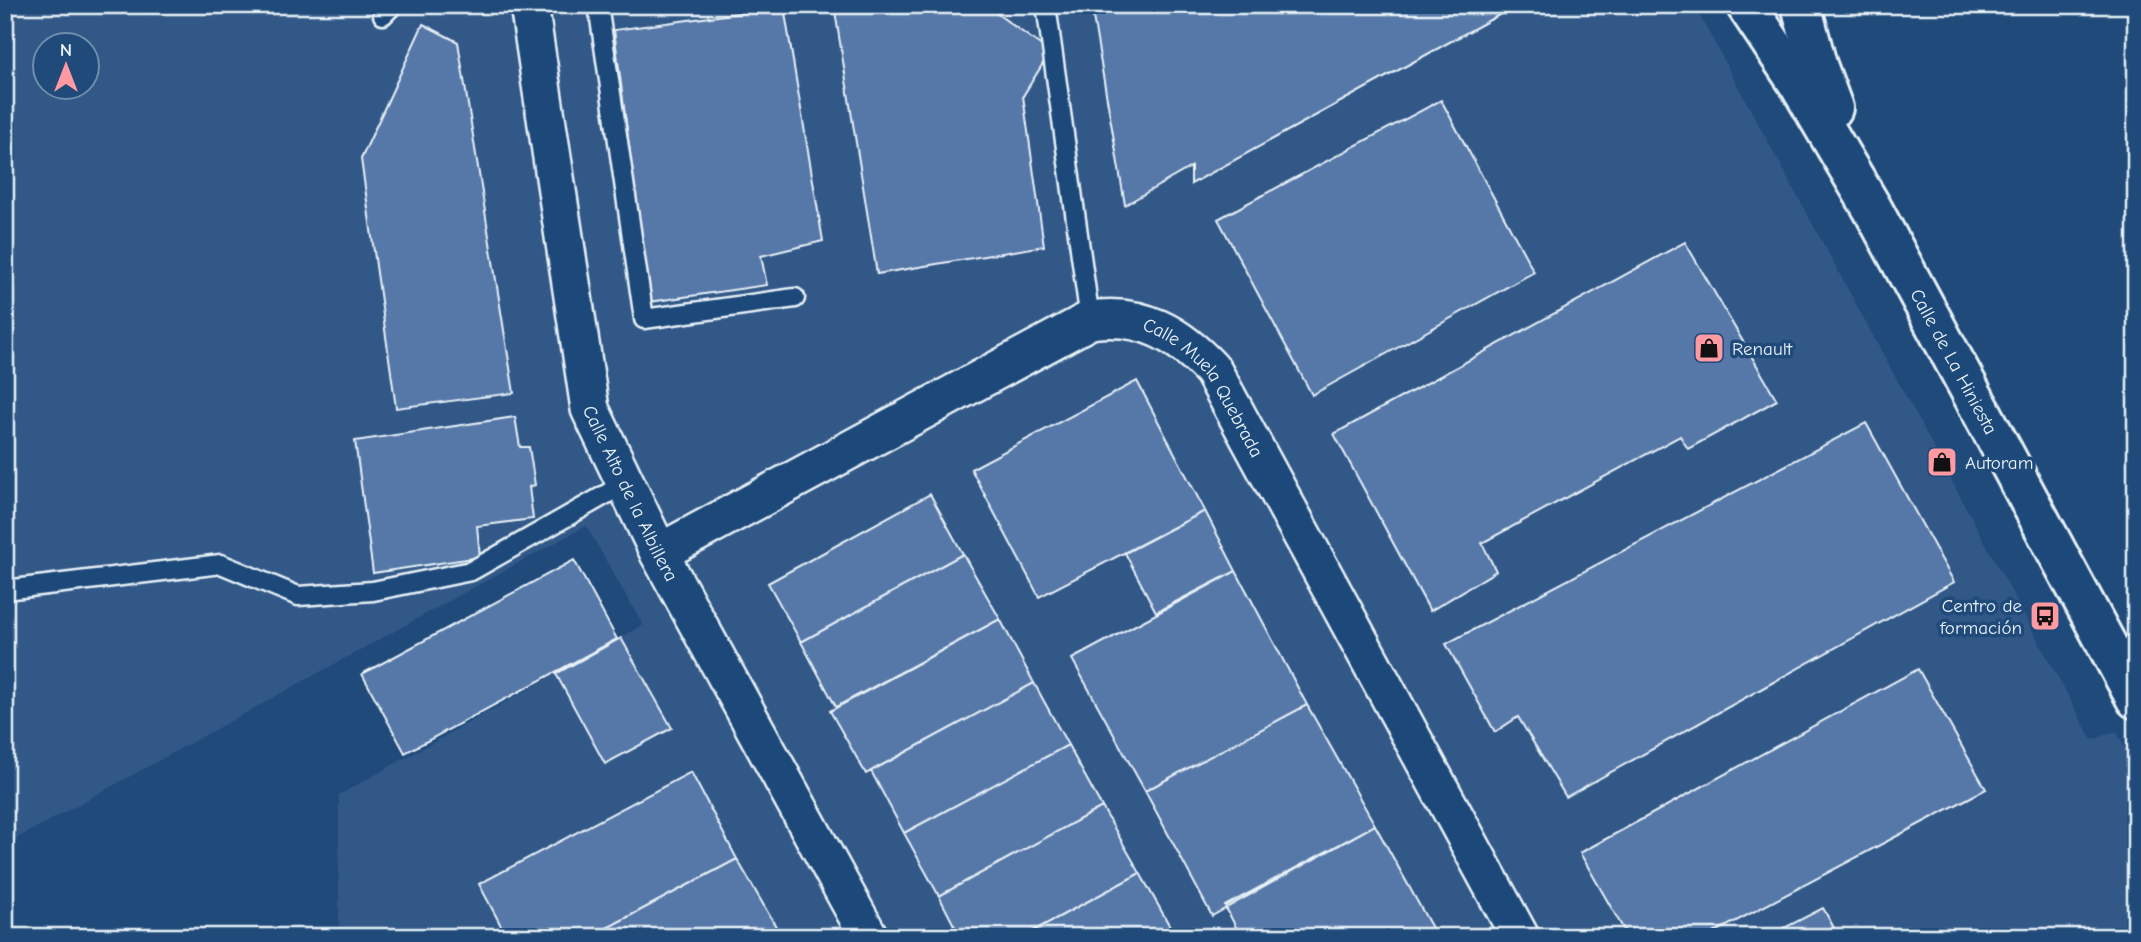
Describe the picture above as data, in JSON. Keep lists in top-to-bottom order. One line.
{"streets":{"street":["Calle de La Hiniesta","Calle Muela Quebrada","Calle Alto de la Albillera"]},"crossings":[["Calle Muela Quebrada","Calle Alto de la Albillera"]],"places":{"shop":["Renault","Autoram"],"bus stop":["Centro de formación"]},"north":"top"}
